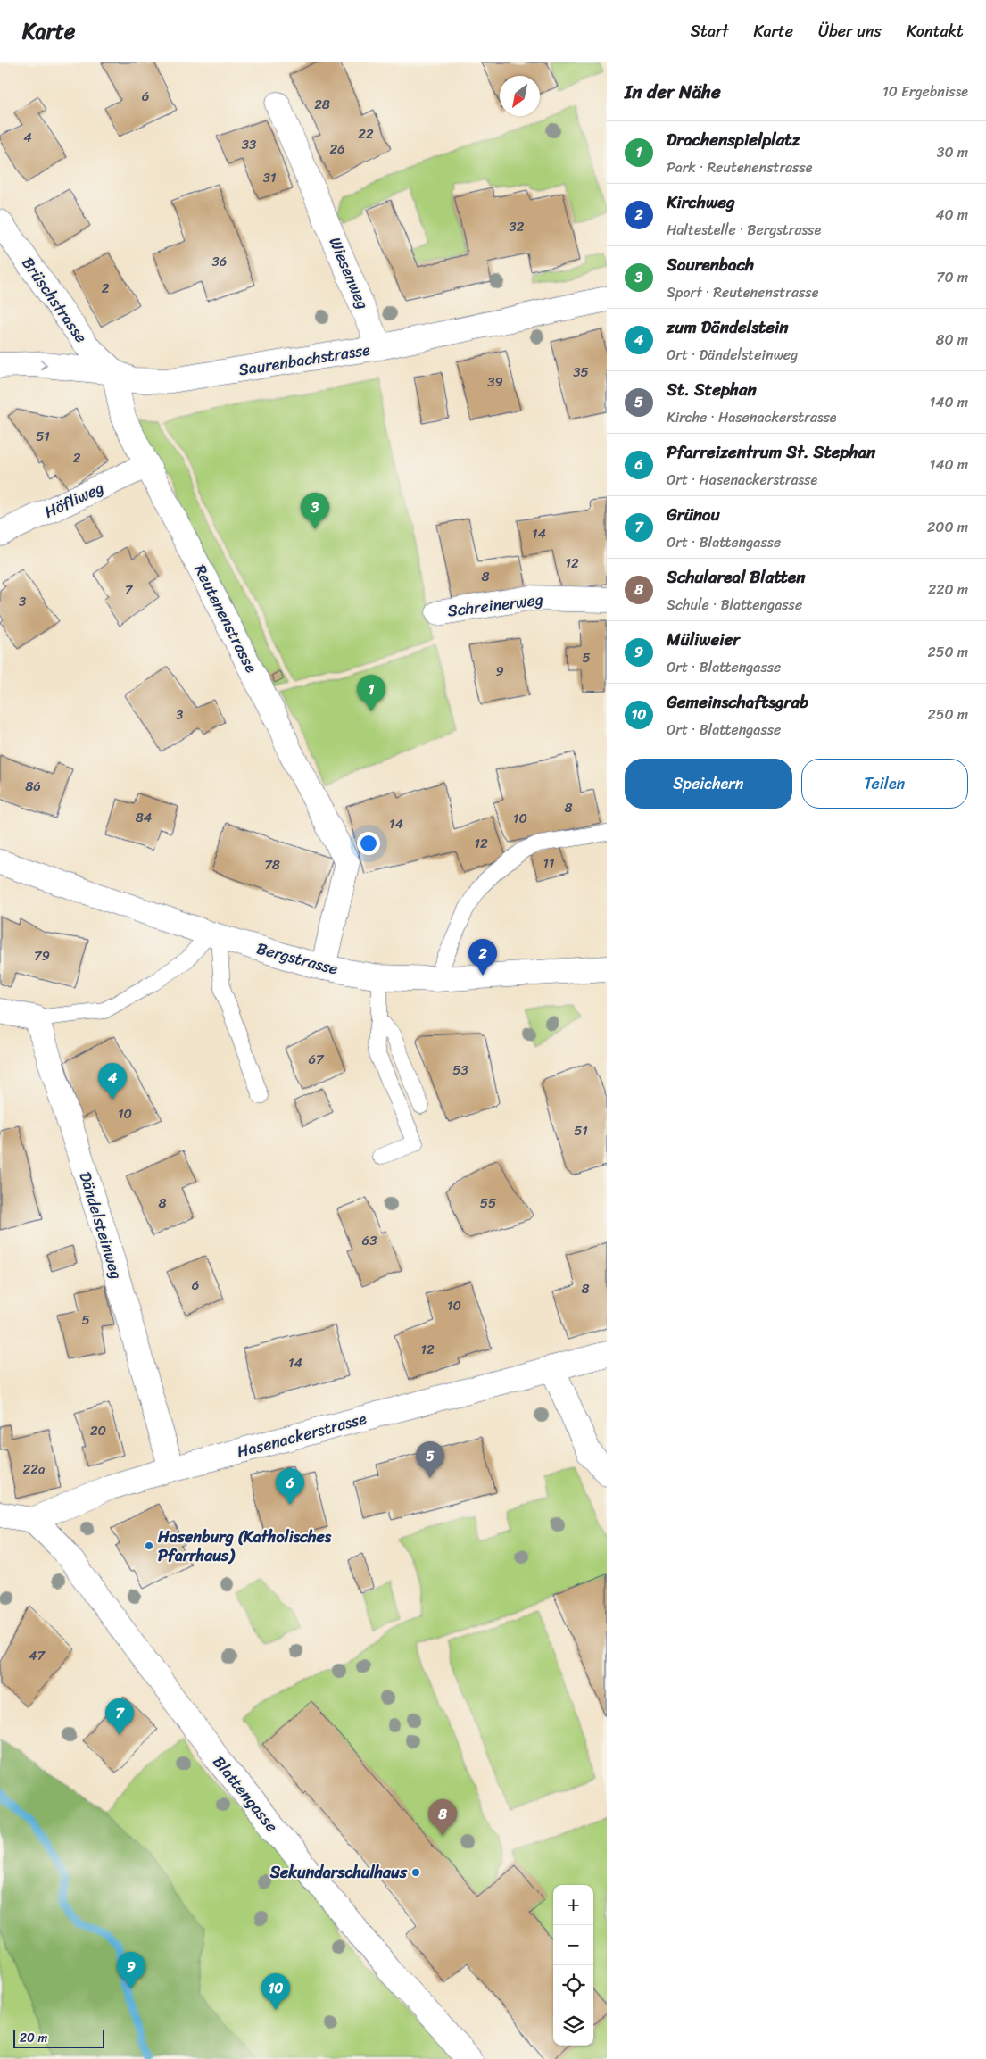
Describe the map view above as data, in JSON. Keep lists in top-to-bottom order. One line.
{"streets":{"street":["Wiesenweg","Brüschstrasse","Saurenbachstrasse","Höfliweg","Schreinerweg","Reutenenstrasse","Bergstrasse","Dändelsteinweg","Hasenackerstrasse","Blattengasse"]},"crossings":[["Wiesenweg","Saurenbachstrasse"],["Brüschstrasse","Saurenbachstrasse"],["Brüschstrasse","Reutenenstrasse"],["Saurenbachstrasse","Reutenenstrasse"],["Höfliweg","Reutenenstrasse"],["Reutenenstrasse","Bergstrasse"],["Dändelsteinweg","Hasenackerstrasse"],["Hasenackerstrasse","Blattengasse"]],"places":["Hasenburg (Katholisches Pfarrhaus)","Sekundarschulhaus"],"house_numbers":["6","28","22","4","33","26","31","32","36","2","35","39","51","2","14","12","8","7","3","5","9","3","86","8","84","10","14","12","11","78","79","67","53","10","51","8","55","63","6","8","10","5","12","14","20","22a","47"],"scale_bar":"20 m","north":"bottom left","page":{"header":"Karte","nav":["Start","Karte","Über uns","Kontakt"],"heading":["In der Nähe","10 Ergebnisse"],"list":[{"mark":"1","name":"Drachenspielplatz","note":"Park · Reutenenstrasse","value":"30 m"},{"mark":"2","name":"Kirchweg","note":"Haltestelle · Bergstrasse","value":"40 m"},{"mark":"3","name":"Saurenbach","note":"Sport · Reutenenstrasse","value":"70 m"},{"mark":"4","name":"zum Dändelstein","note":"Ort · Dändelsteinweg","value":"80 m"},{"mark":"5","name":"St. Stephan","note":"Kirche · Hasenackerstrasse","value":"140 m"},{"mark":"6","name":"Pfarreizentrum St. Stephan","note":"Ort · Hasenackerstrasse","value":"140 m"},{"mark":"7","name":"Grünau","note":"Ort · Blattengasse","value":"200 m"},{"mark":"8","name":"Schulareal Blatten","note":"Schule · Blattengasse","value":"220 m"},{"mark":"9","name":"Müliweier","note":"Ort · Blattengasse","value":"250 m"},{"mark":"10","name":"Gemeinschaftsgrab","note":"Ort · Blattengasse","value":"250 m"}],"pins":["3","1","2","4","5","6","7","8","9","10"],"buttons":["Speichern","Teilen"],"map_buttons":["+","−"],"scale":"20 m"}}
